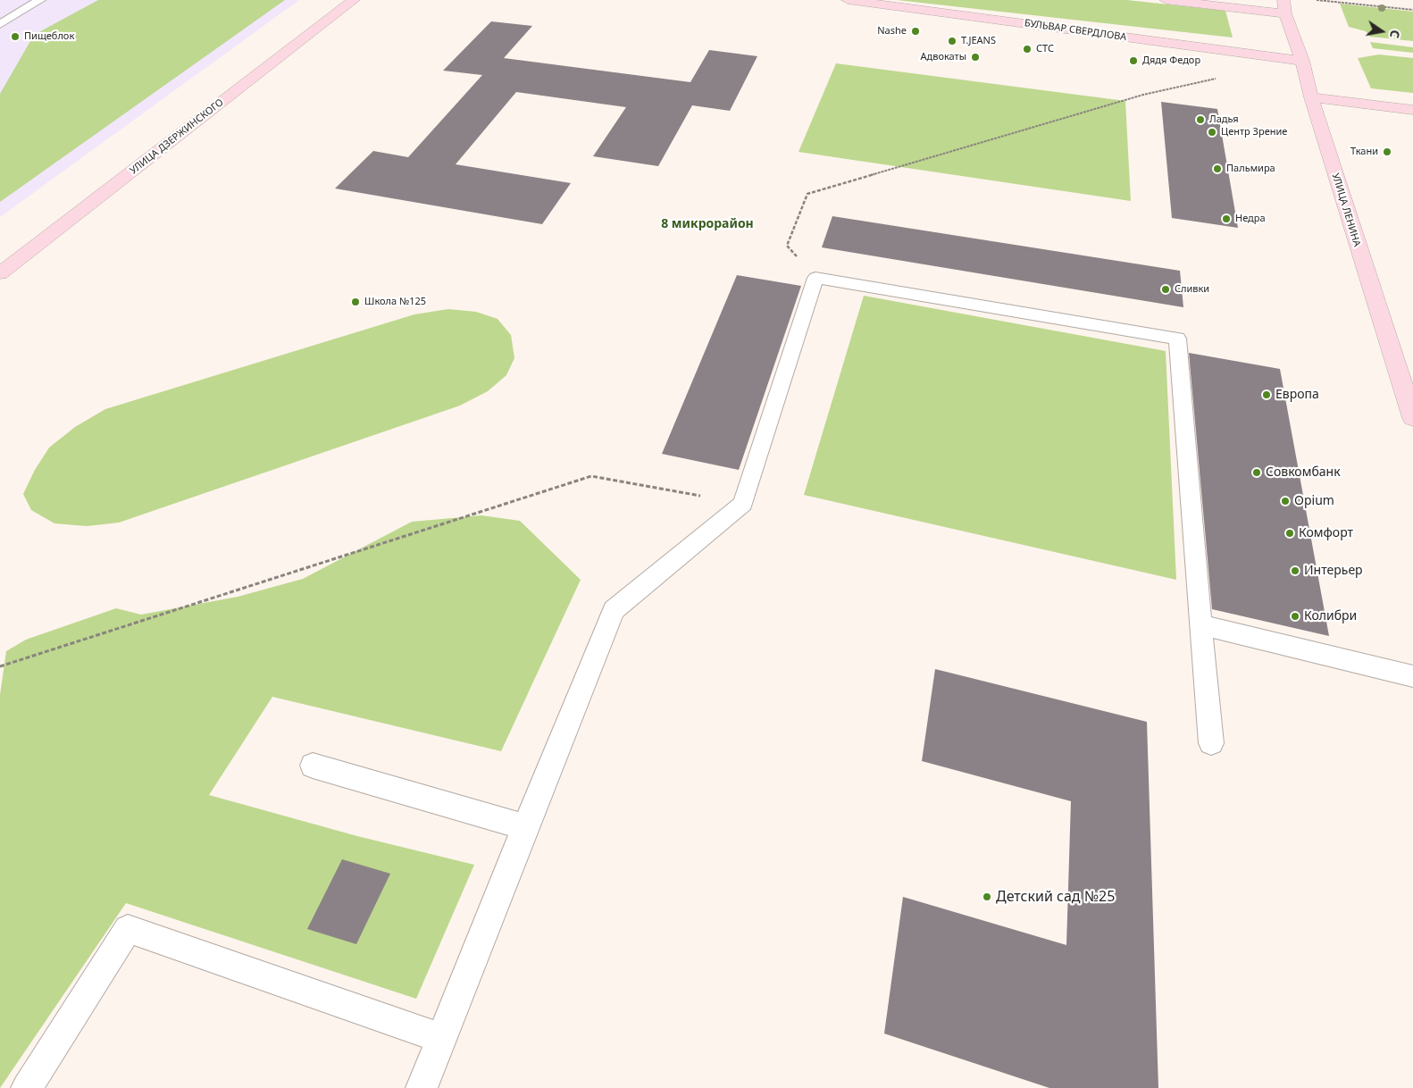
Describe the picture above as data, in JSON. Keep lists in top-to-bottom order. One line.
{"streets":{"street":["БУЛЬВАР СВЕРДЛОВА","УЛИЦА ДЗЕРЖИНСКОГО","УЛИЦА ЛЕНИНА"]},"crossings":[["БУЛЬВАР СВЕРДЛОВА","УЛИЦА ЛЕНИНА"]],"districts":["8 микрорайон"],"places":["Nashe","Пищеблок","T.JEANS","СТС","Адвокаты","Дядя Федор","Ладья","Центр Зрение","Ткани","Пальмира","Недра","Сливки","Школа №125","Европа","Совкомбанк","Opium","Комфорт","Интерьер","Колибри","Детский сад №25"],"north":"right"}
